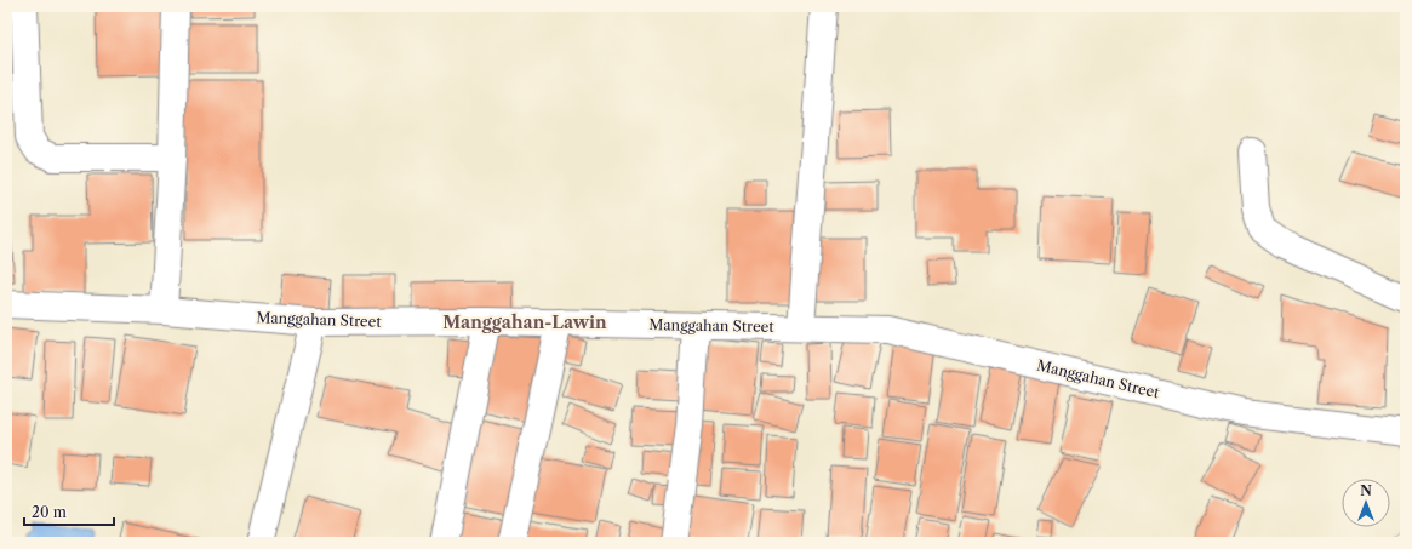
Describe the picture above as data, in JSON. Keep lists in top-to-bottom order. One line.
{"streets":{"street":["Manggahan Street"]},"districts":["Manggahan-Lawin"],"scale_bar":"20 m","north":"top"}
